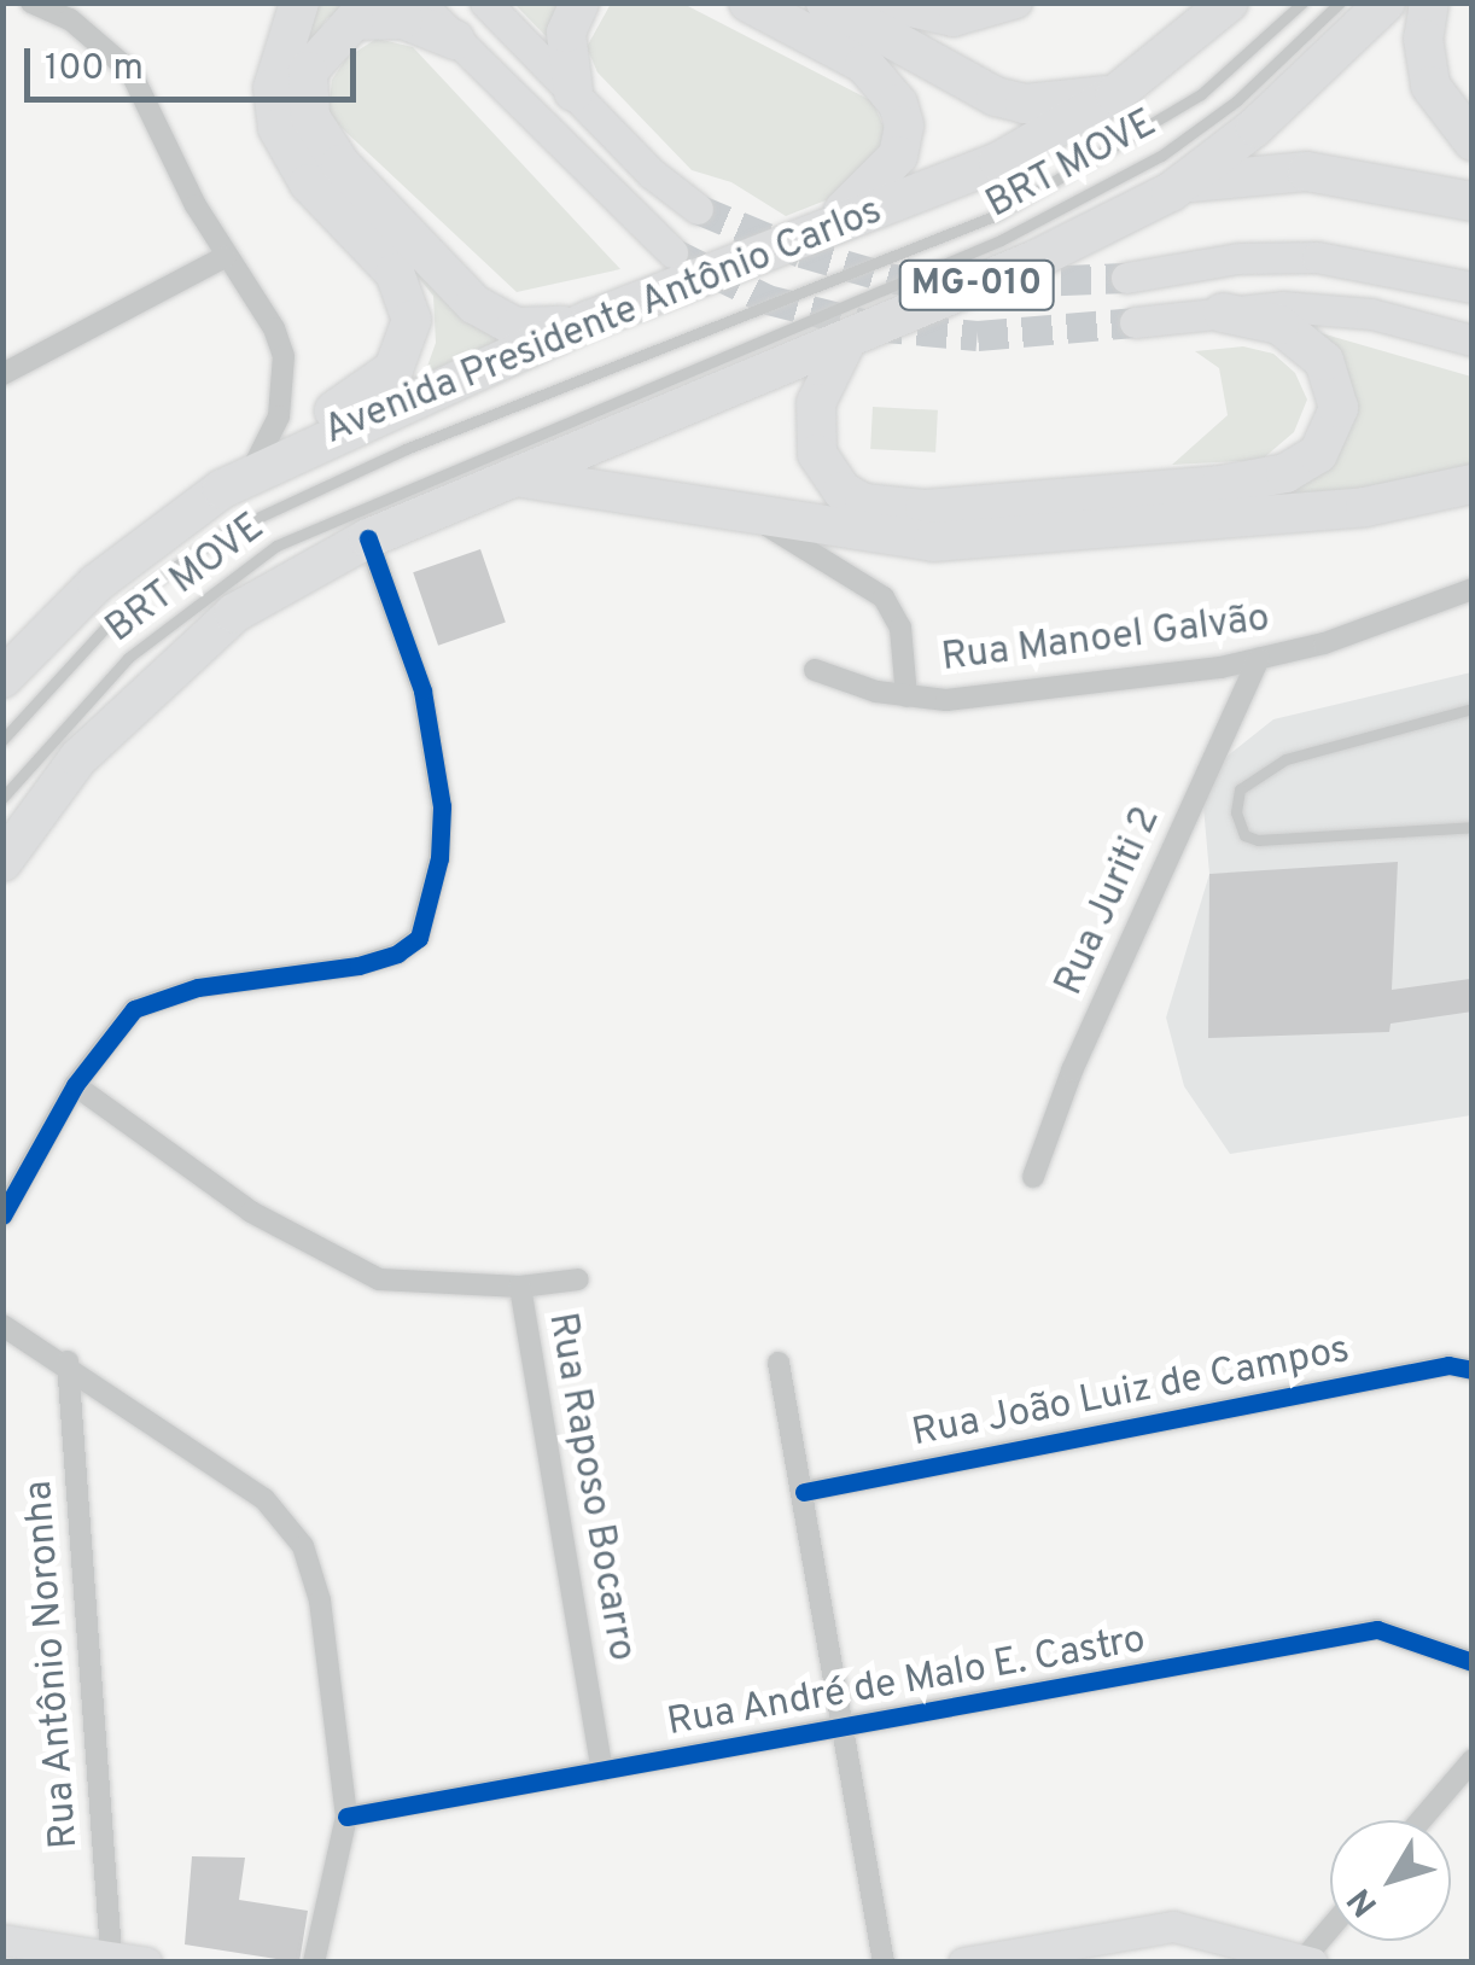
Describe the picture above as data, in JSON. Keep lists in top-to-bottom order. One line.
{"streets":{"highway":["MG-010","Avenida Presidente Antônio Carlos"],"street":["Rua Manoel Galvão","Rua Juriti 2","Rua João Luiz de Campos","Rua Raposo Bocarro","Rua Antônio Noronha","Rua André de Malo E. Castro"],"lane":["BRT MOVE"]},"crossings":[["Rua Manoel Galvão","Rua Juriti 2"],["Rua Raposo Bocarro","Rua André de Malo E. Castro"]],"scale_bar":"100 m","north":"bottom left"}
